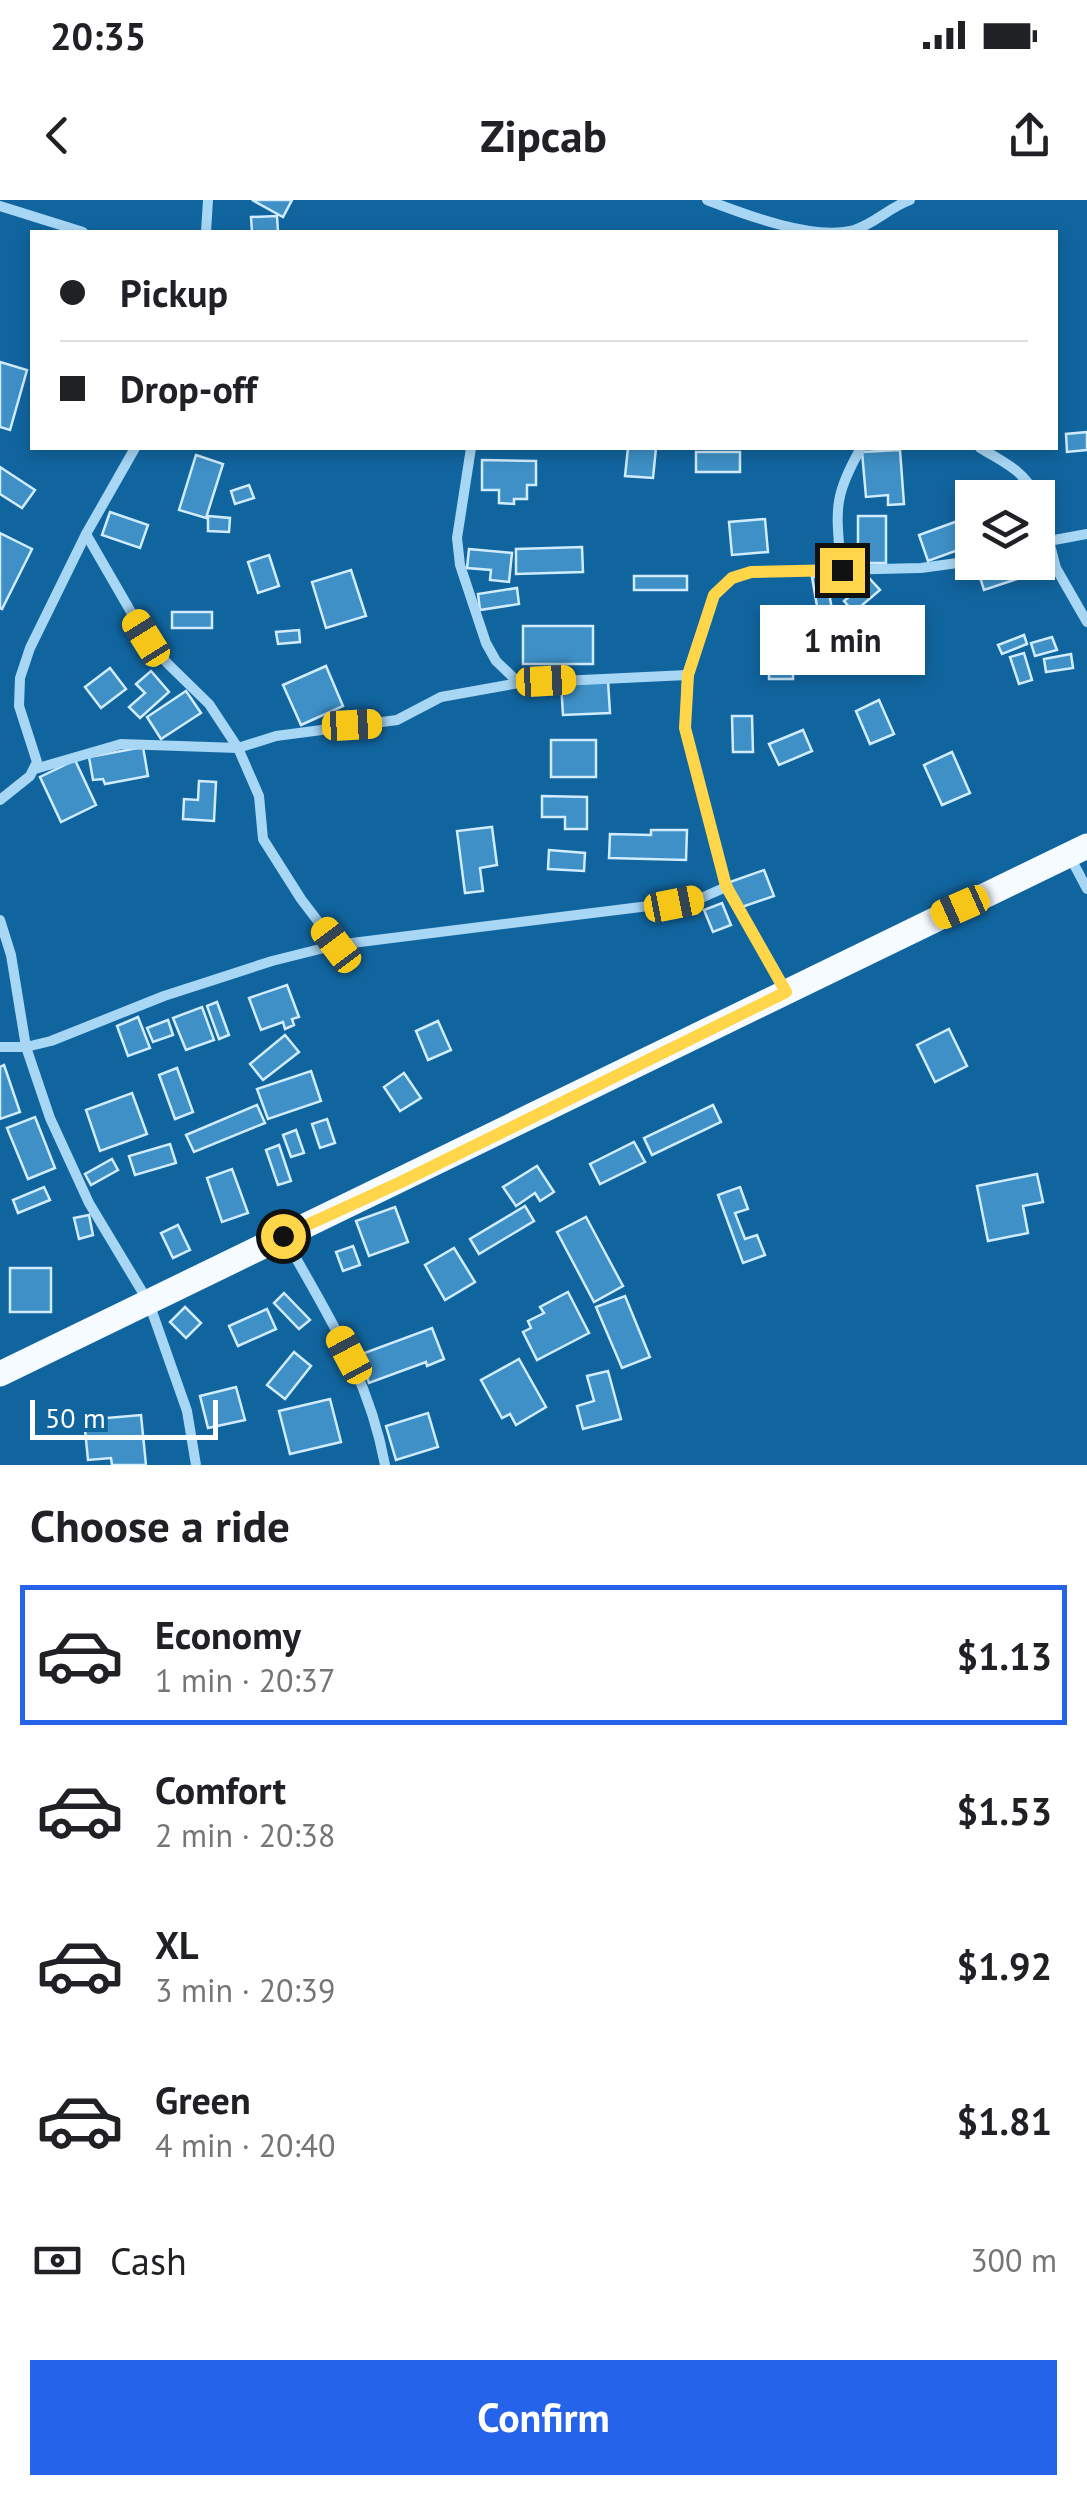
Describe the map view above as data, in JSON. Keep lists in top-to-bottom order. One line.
{"scale_bar":"50 m","page":{"status":"20:35","header":"Zipcab","banner":["Pickup","Drop-off"],"bubble":"1 min","scale":"50 m","heading":"Choose a ride","list":[{"name":"Economy","note":"1 min · 20:37","value":"$1.13"},{"name":"Comfort","note":"2 min · 20:38","value":"$1.53"},{"name":"XL","note":"3 min · 20:39","value":"$1.92"},{"name":"Green","note":"4 min · 20:40","value":"$1.81"}],"pay":["Cash","300 m"],"buttons":"Confirm"}}
